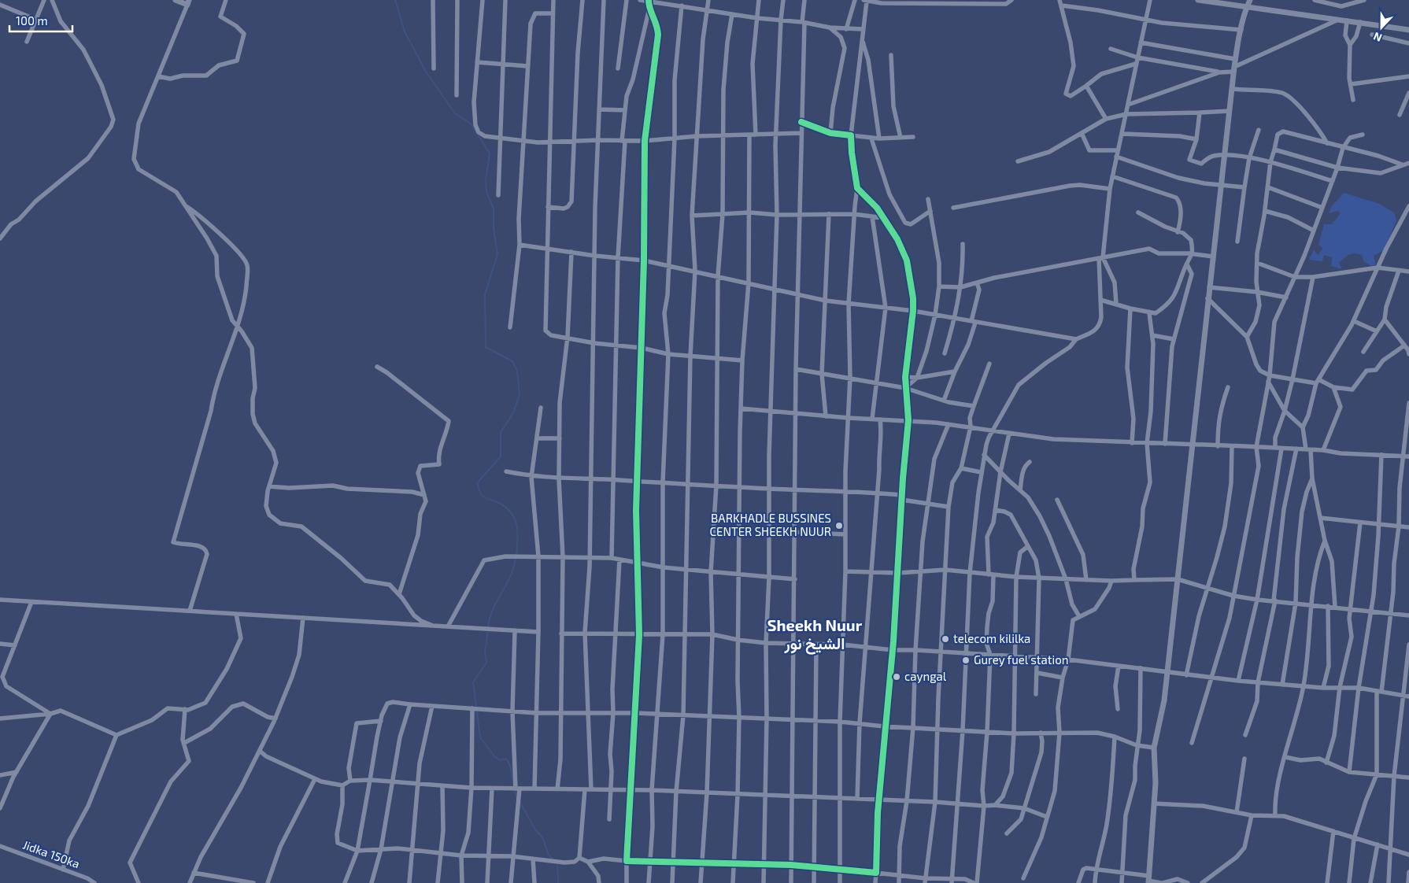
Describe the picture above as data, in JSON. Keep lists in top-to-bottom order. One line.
{"streets":{"street":["Jidka 150ka"]},"districts":["Sheekh Nuur الشيخ نور"],"places":["BARKHADLE BUSSINES CENTER SHEEKH NUUR","telecom kililka","Gurey fuel station","cayngal"],"scale_bar":"100 m","north":"bottom"}
